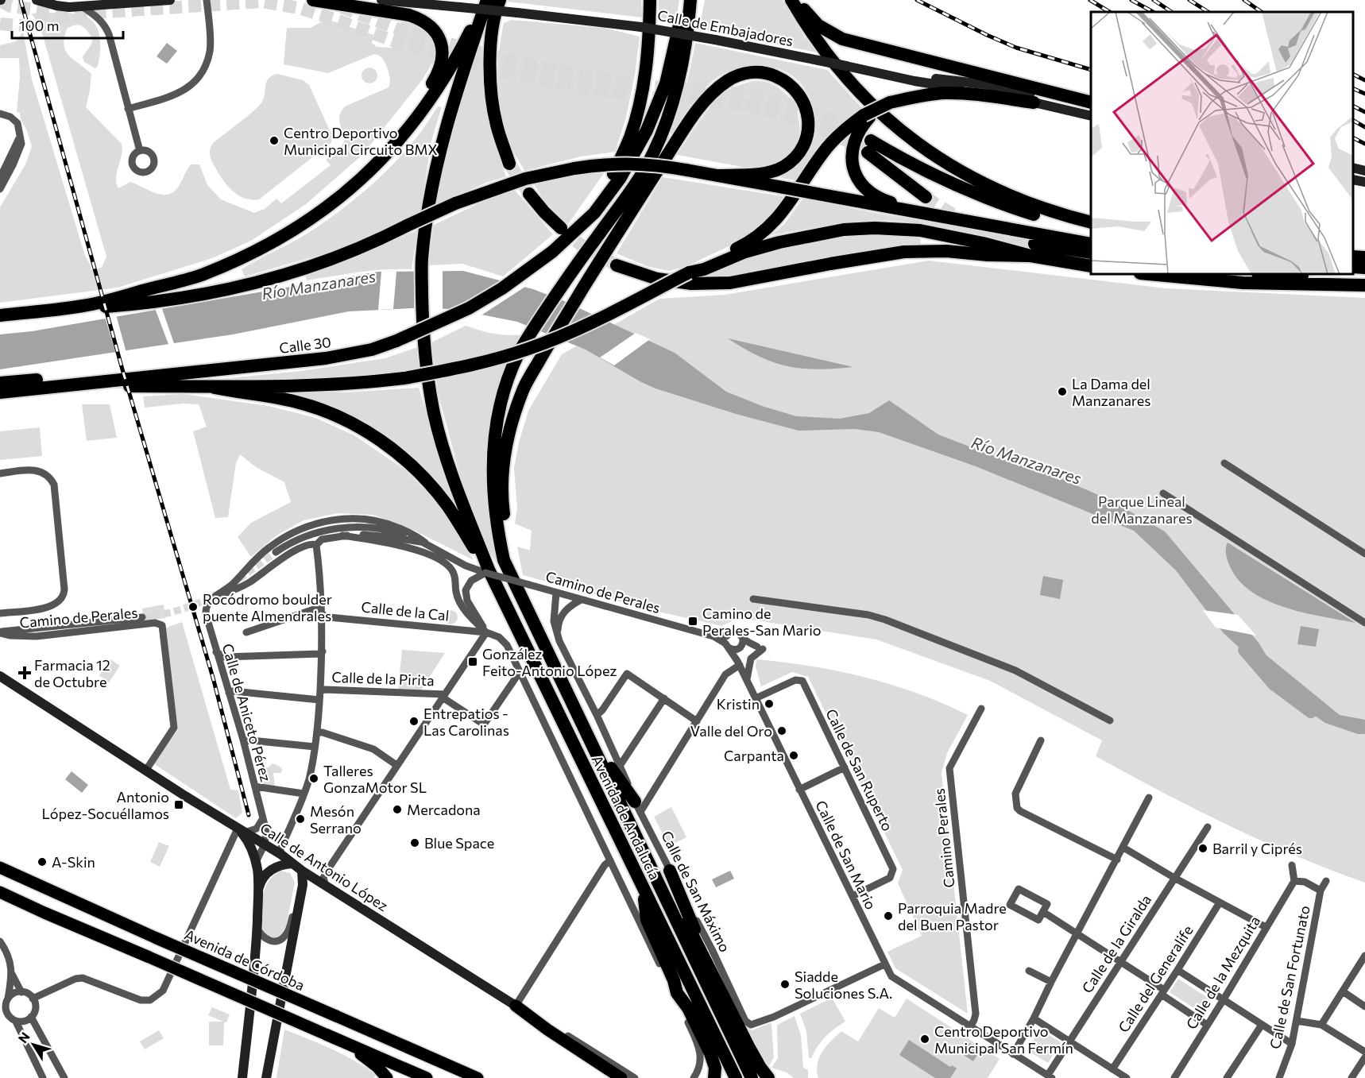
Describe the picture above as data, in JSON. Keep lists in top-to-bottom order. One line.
{"streets":{"highway":["Calle 30","Avenida de Andalucía"],"main road":["Avenida de Córdoba"],"street":["Calle de Embajadores","Camino de Perales","Calle de la Cal","Calle de la Pirita","Calle de Aniceto Pérez","Calle de San Ruperto","Camino Perales","Calle de San Mario","Calle de Antonio López","Calle de San Máximo","Calle de la Giralda","Calle de la Mezquita","Calle de San Fortunato","Calle del Generalife"]},"crossings":[["Camino de Perales","Calle de la Cal"],["Camino de Perales","Calle de Aniceto Pérez"],["Camino de Perales","Avenida de Andalucía"],["Camino de Perales","Calle de San Mario"],["Camino de Perales","Calle de Antonio López"],["Camino de Perales","Calle de San Máximo"],["Calle de la Pirita","Calle de Aniceto Pérez"],["Calle de Aniceto Pérez","Calle de Antonio López"],["Calle de San Ruperto","Calle de San Mario"],["Camino Perales","Calle de San Mario"],["Calle de San Mario","Calle de San Máximo"],["Calle de San Mario","Calle de la Giralda"]],"water":["Río Manzanares"],"parks":["Parque Lineal del Manzanares"],"places":{"other":["Centro Deportivo Municipal Circuito BMX","La Dama del Manzanares","Rocódromo boulder puente Almendrales","Kristin","Entrepatios - Las Carolinas","Valle del Oro","Carpanta","Talleres GonzaMotor SL","Mercadona","Mesón Serrano","Blue Space","Barril y Ciprés","A-Skin","Parroquia Madre del Buen Pastor","Siadde Soluciones S.A.","Centro Deportivo Municipal San Fermín"],"transit":["Camino de Perales-San Mario","González Feito-Antonio López","Antonio López-Socuéllamos"],"health":["Farmacia 12 de Octubre"]},"scale_bar":"100 m","north":"top left"}
